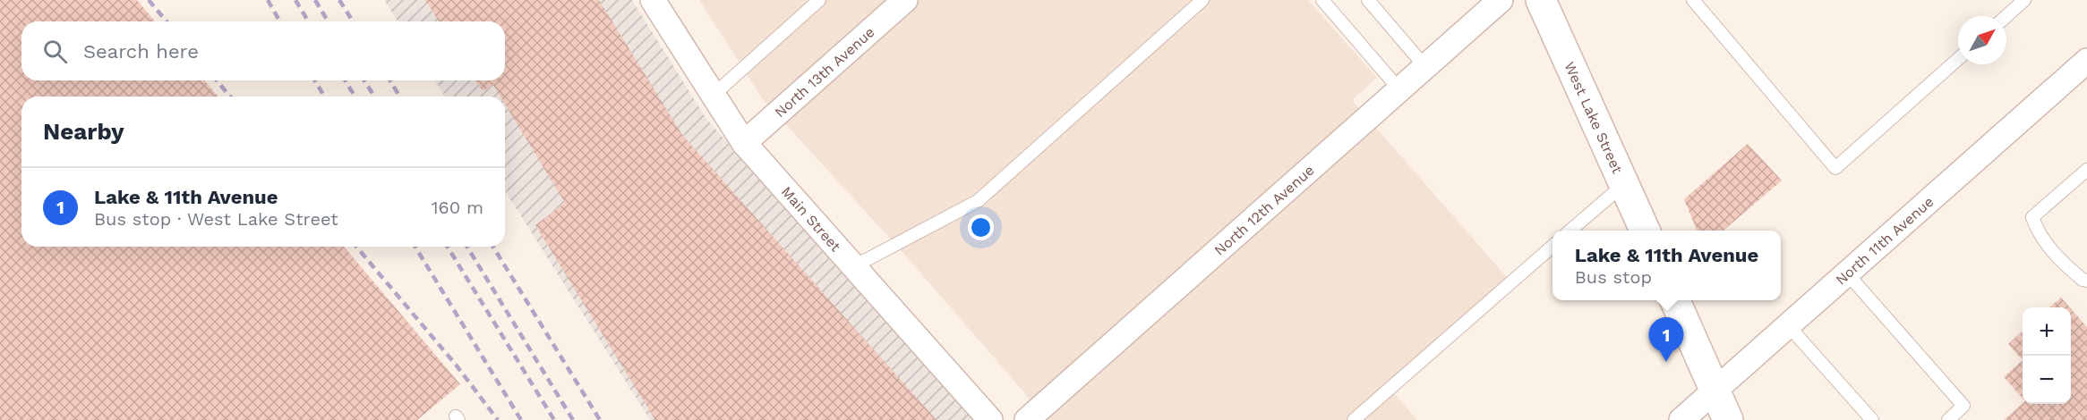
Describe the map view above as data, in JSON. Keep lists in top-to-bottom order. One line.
{"streets":{"main road":["West Lake Street"],"street":["North 13th Avenue","North 12th Avenue","Main Street","North 11th Avenue"]},"crossings":[["North 13th Avenue","Main Street"]],"north":"top right","page":{"search":"Search here","heading":"Nearby","list":[{"mark":"1","name":"Lake & 11th Avenue","note":"Bus stop · West Lake Street","value":"160 m"}],"popup":["Lake & 11th Avenue","Bus stop"],"map_buttons":["+","−"],"pins":"1"}}
